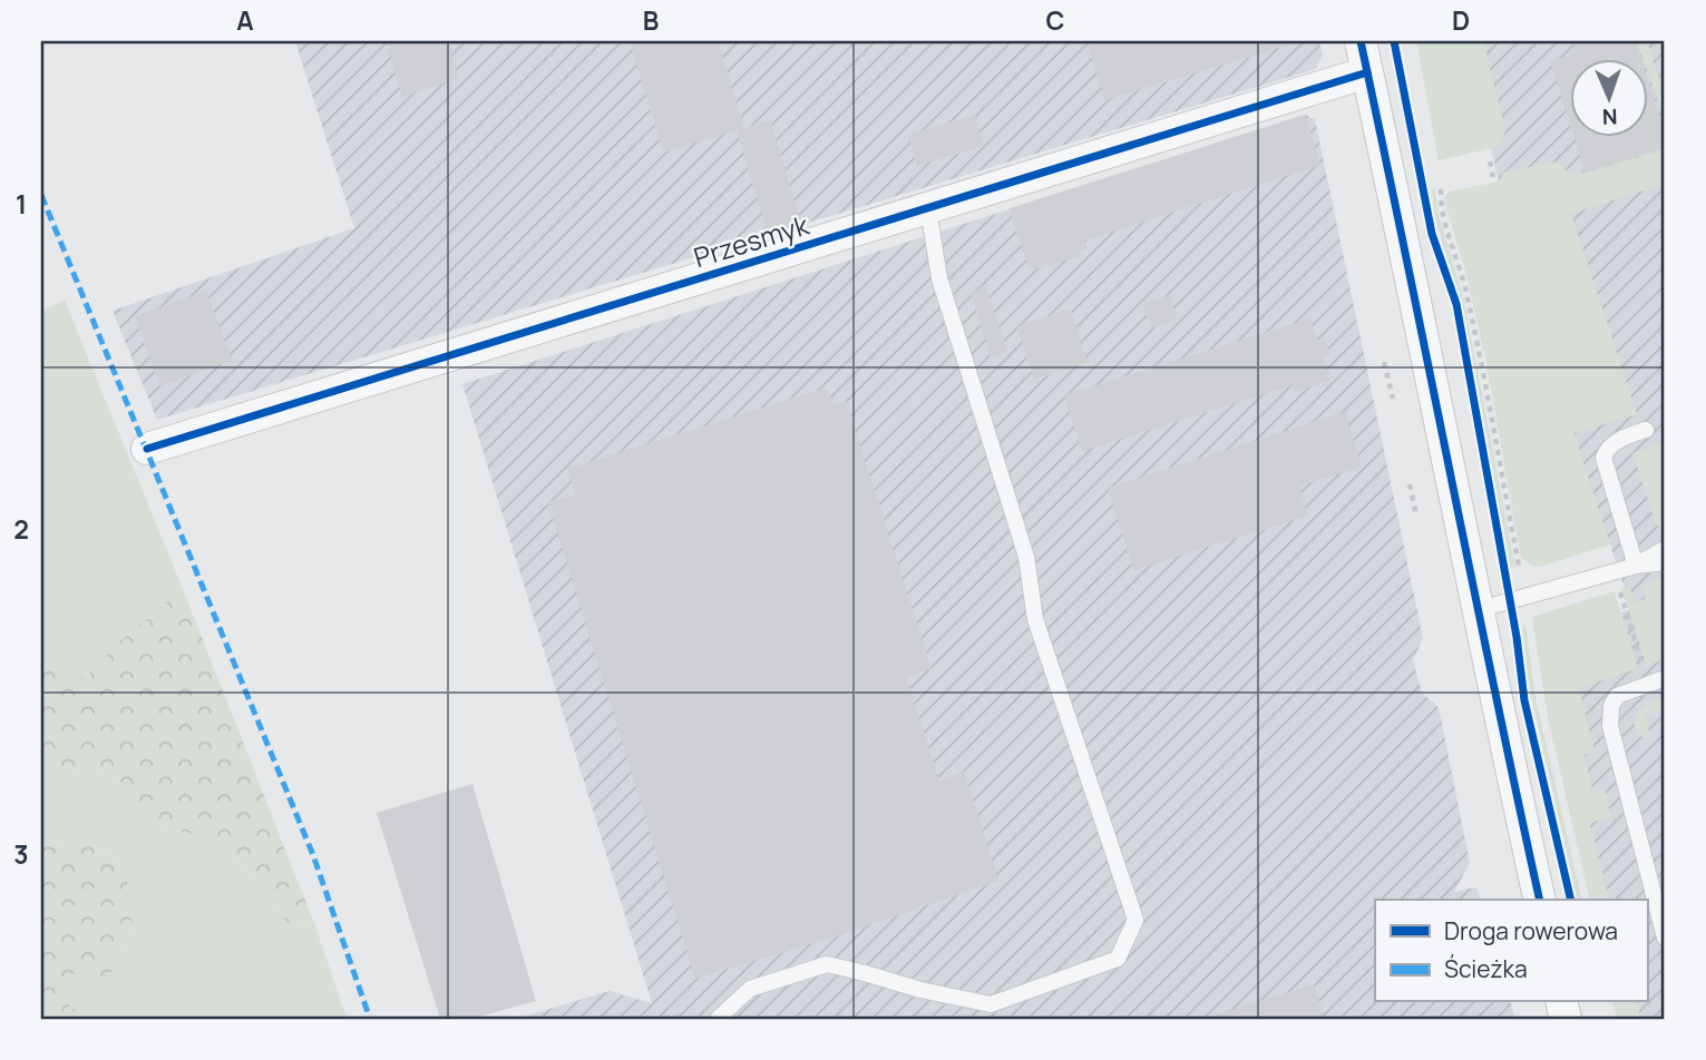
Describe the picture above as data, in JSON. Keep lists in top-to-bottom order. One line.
{"streets":{"street":["Przesmyk"]},"legend":["Droga rowerowa","Ścieżka"],"north":"bottom","grid":{"columns":["A","B","C","D"],"rows":["1","2","3"]}}
